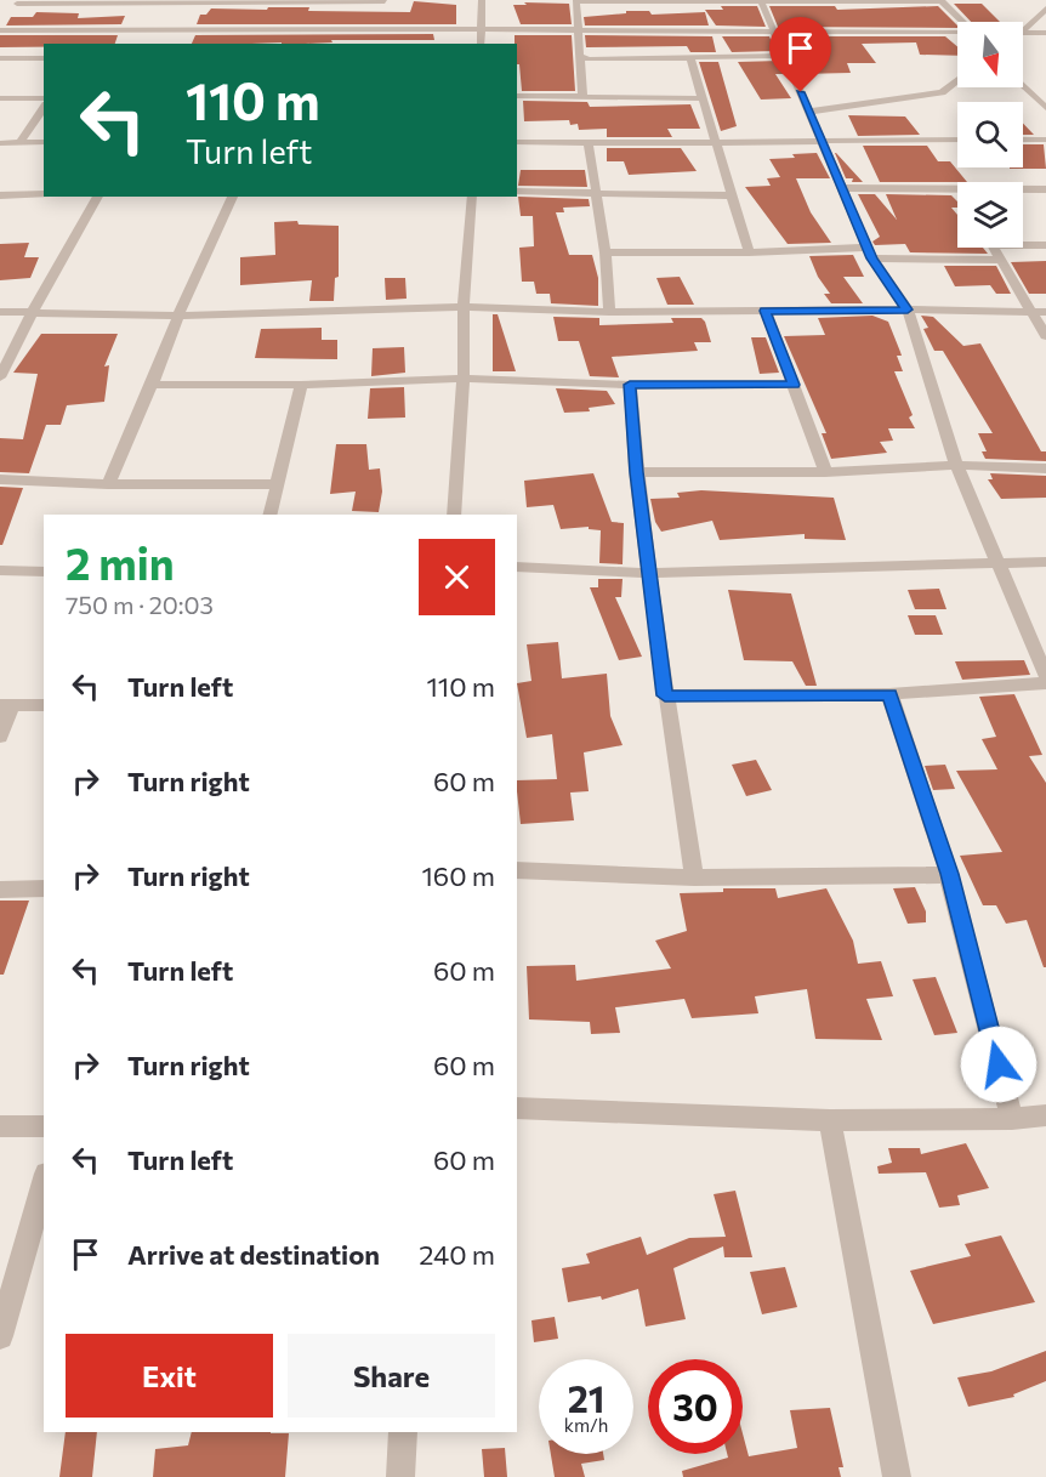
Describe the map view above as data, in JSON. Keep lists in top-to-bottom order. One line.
{"north":"bottom","page":{"turn":["110 m","Turn left"],"heading":["2 min","750 m · 20:03"],"list":[{"name":"Turn left","value":"110 m"},{"name":"Turn right","value":"60 m"},{"name":"Turn right","value":"160 m"},{"name":"Turn left","value":"60 m"},{"name":"Turn right","value":"60 m"},{"name":"Turn left","value":"60 m"},{"name":"Arrive at destination","value":"240 m"}],"buttons":["Exit","Share"],"speed":"21 km/h","limit":"30"}}
